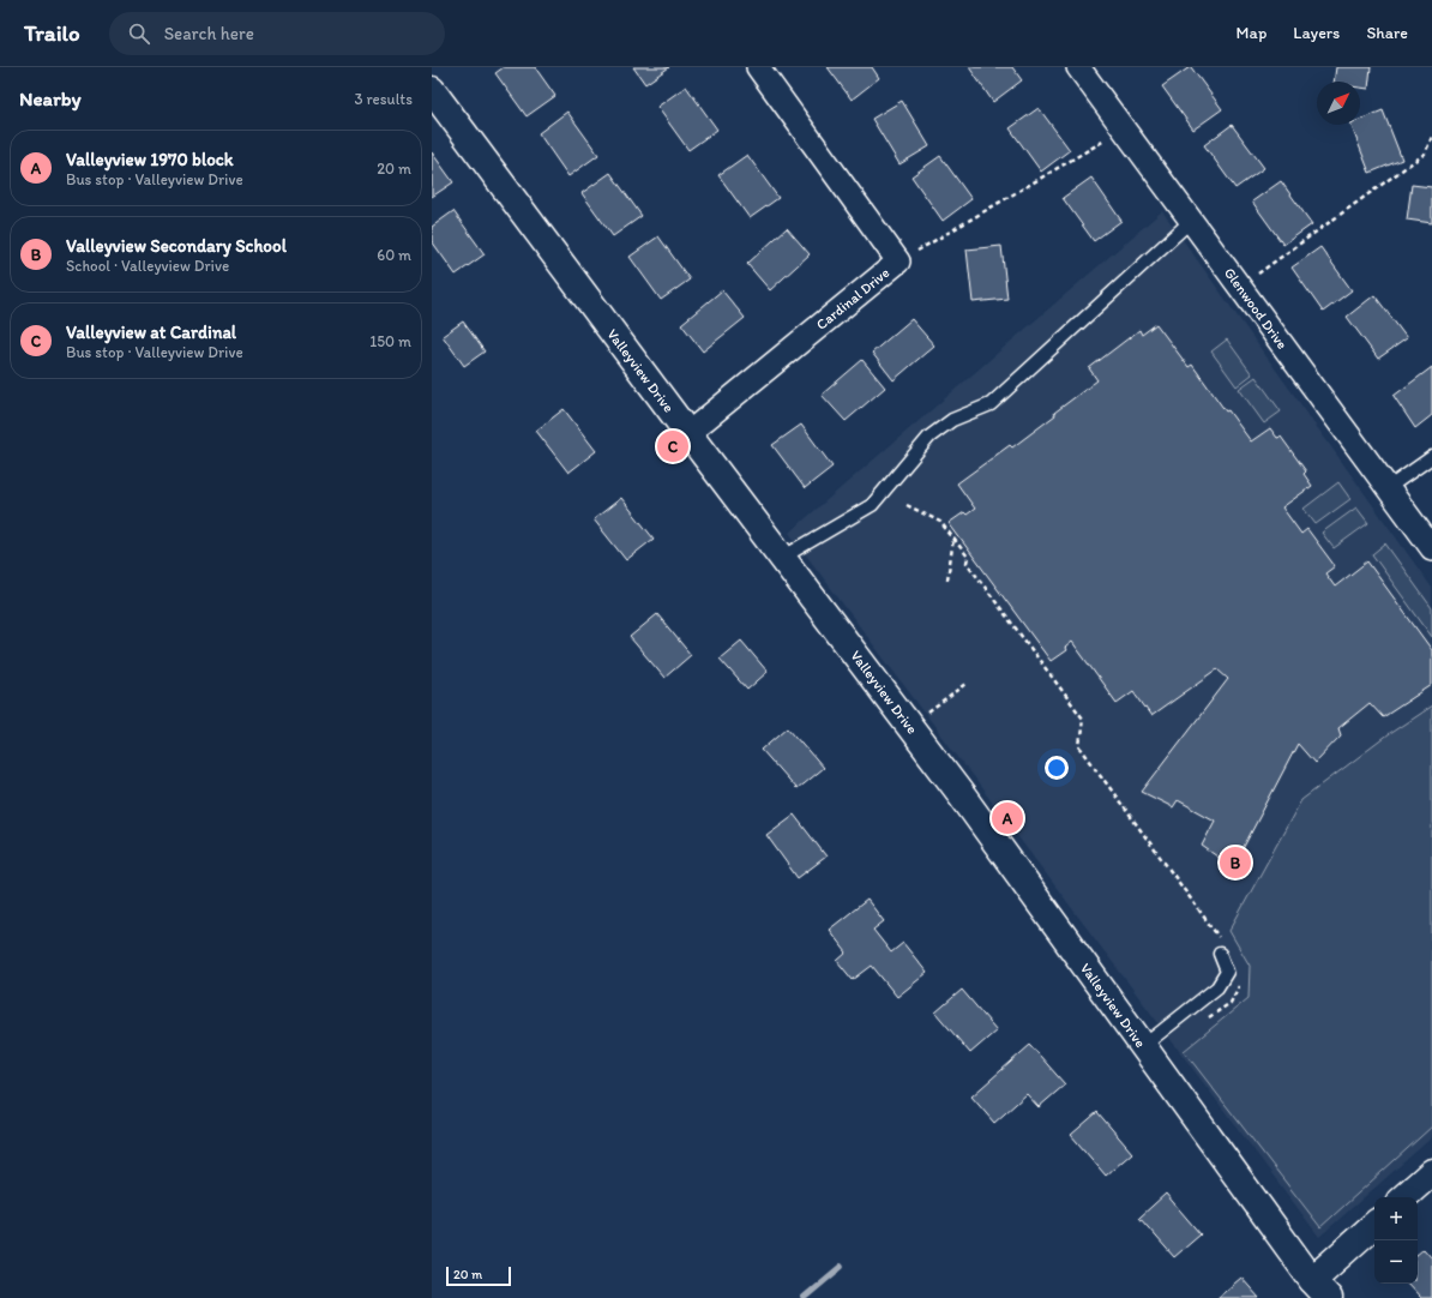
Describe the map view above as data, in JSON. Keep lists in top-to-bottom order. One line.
{"streets":{"street":["Cardinal Drive","Glenwood Drive","Valleyview Drive"]},"crossings":[["Cardinal Drive","Valleyview Drive"]],"scale_bar":"20 m","north":"top right","page":{"header":"Trailo","search":"Search here","nav":["Map","Layers","Share"],"heading":["Nearby","3 results"],"list":[{"mark":"A","name":"Valleyview 1970 block","note":"Bus stop · Valleyview Drive","value":"20 m"},{"mark":"B","name":"Valleyview Secondary School","note":"School · Valleyview Drive","value":"60 m"},{"mark":"C","name":"Valleyview at Cardinal","note":"Bus stop · Valleyview Drive","value":"150 m"}],"pins":["C","A","B"],"map_buttons":["+","−"],"scale":"20 m"}}
